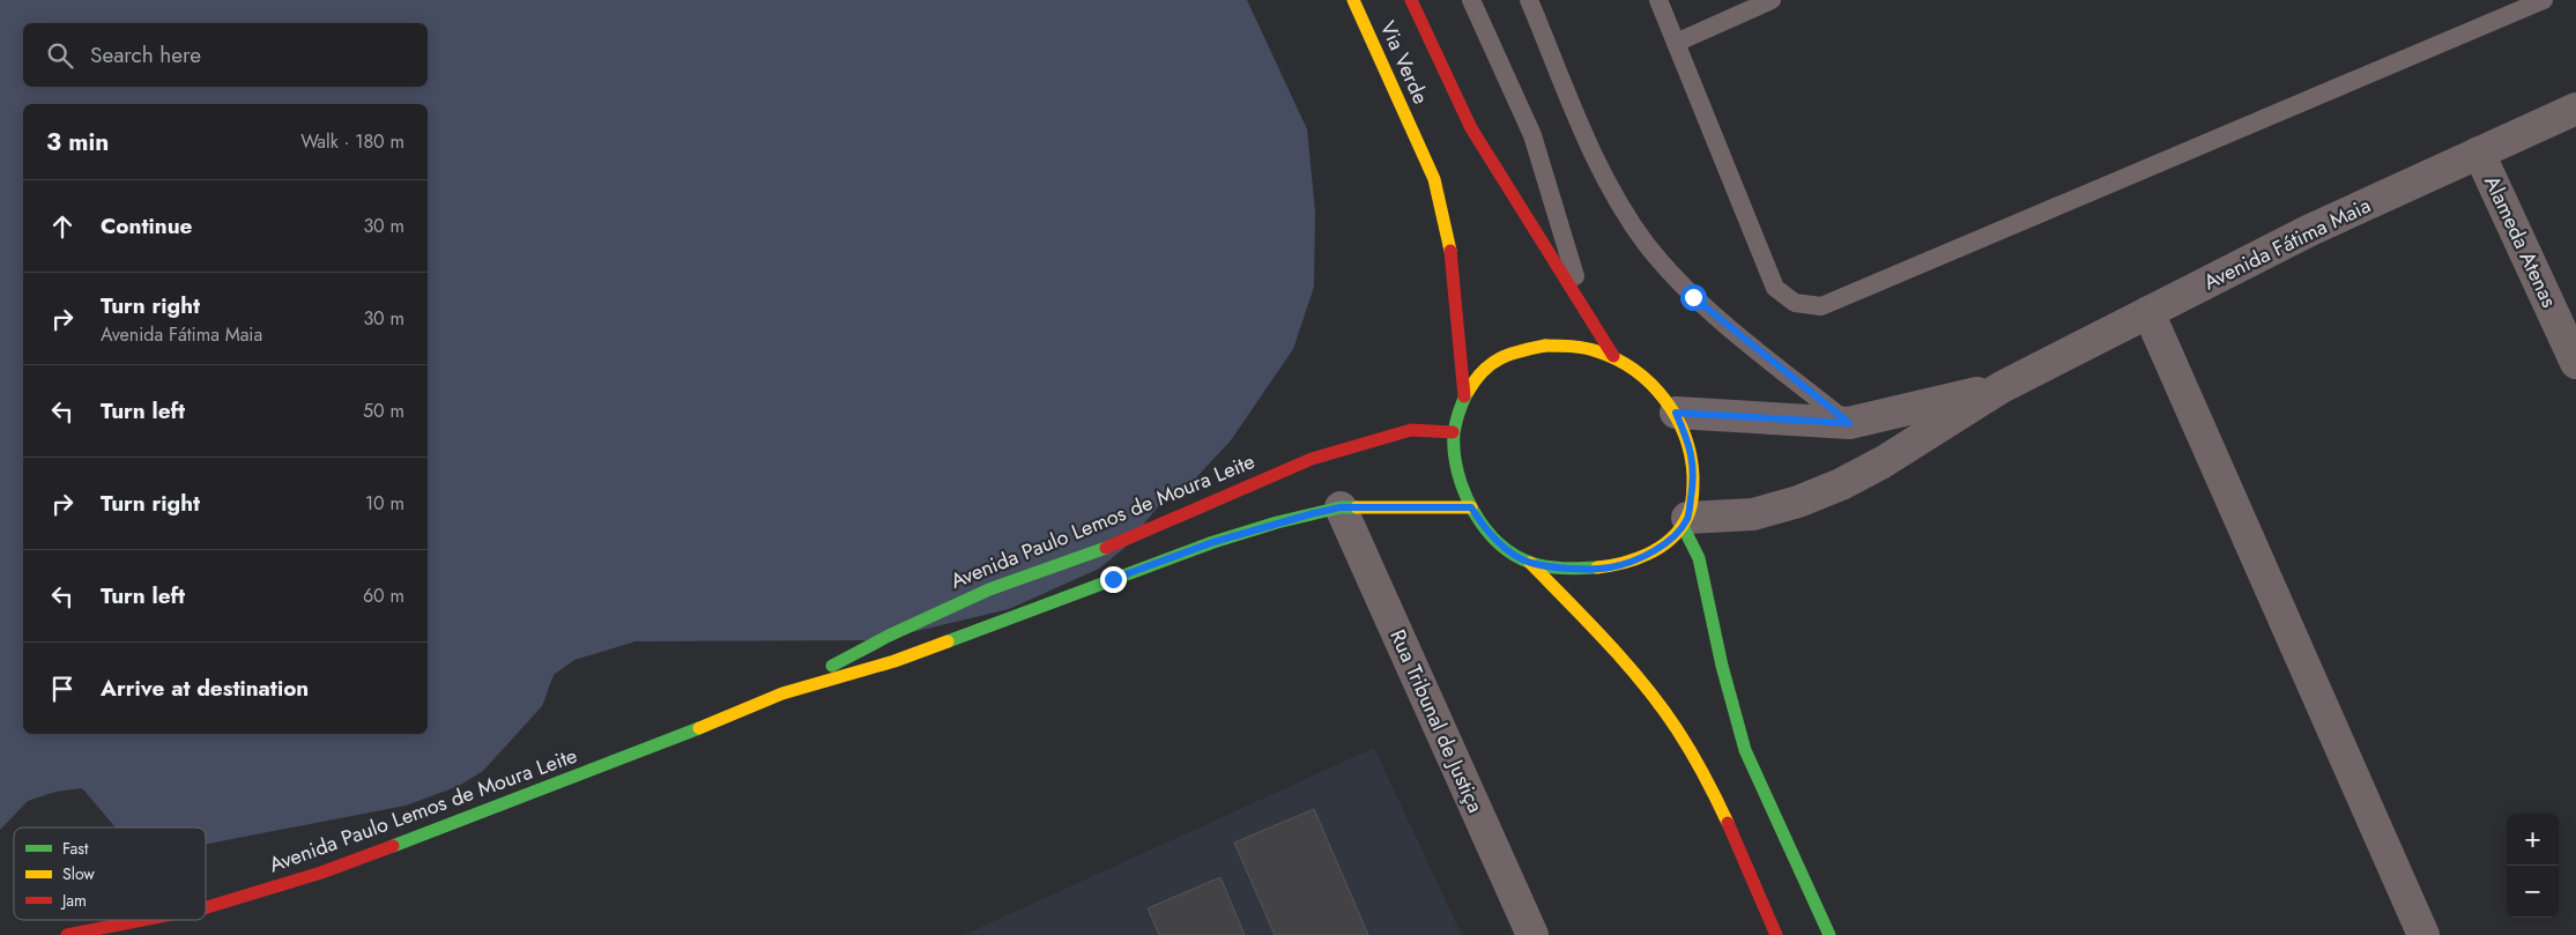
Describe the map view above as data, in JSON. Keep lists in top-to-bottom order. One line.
{"streets":{"main road":["Via Verde","Avenida Paulo Lemos de Moura Leite"],"street":["Alameda Atenas","Avenida Fátima Maia","Rua Tribunal de Justiça"]},"crossings":[["Alameda Atenas","Avenida Fátima Maia"],["Avenida Paulo Lemos de Moura Leite","Rua Tribunal de Justiça"]],"legend":["Fast","Slow","Jam"],"page":{"search":"Search here","heading":["3 min","Walk · 180 m"],"list":[["Continue","30 m"],["Turn right","Avenida Fátima Maia","30 m"],["Turn left","50 m"],["Turn right","10 m"],["Turn left","60 m"],"Arrive at destination"],"map_buttons":["+","−"]}}
